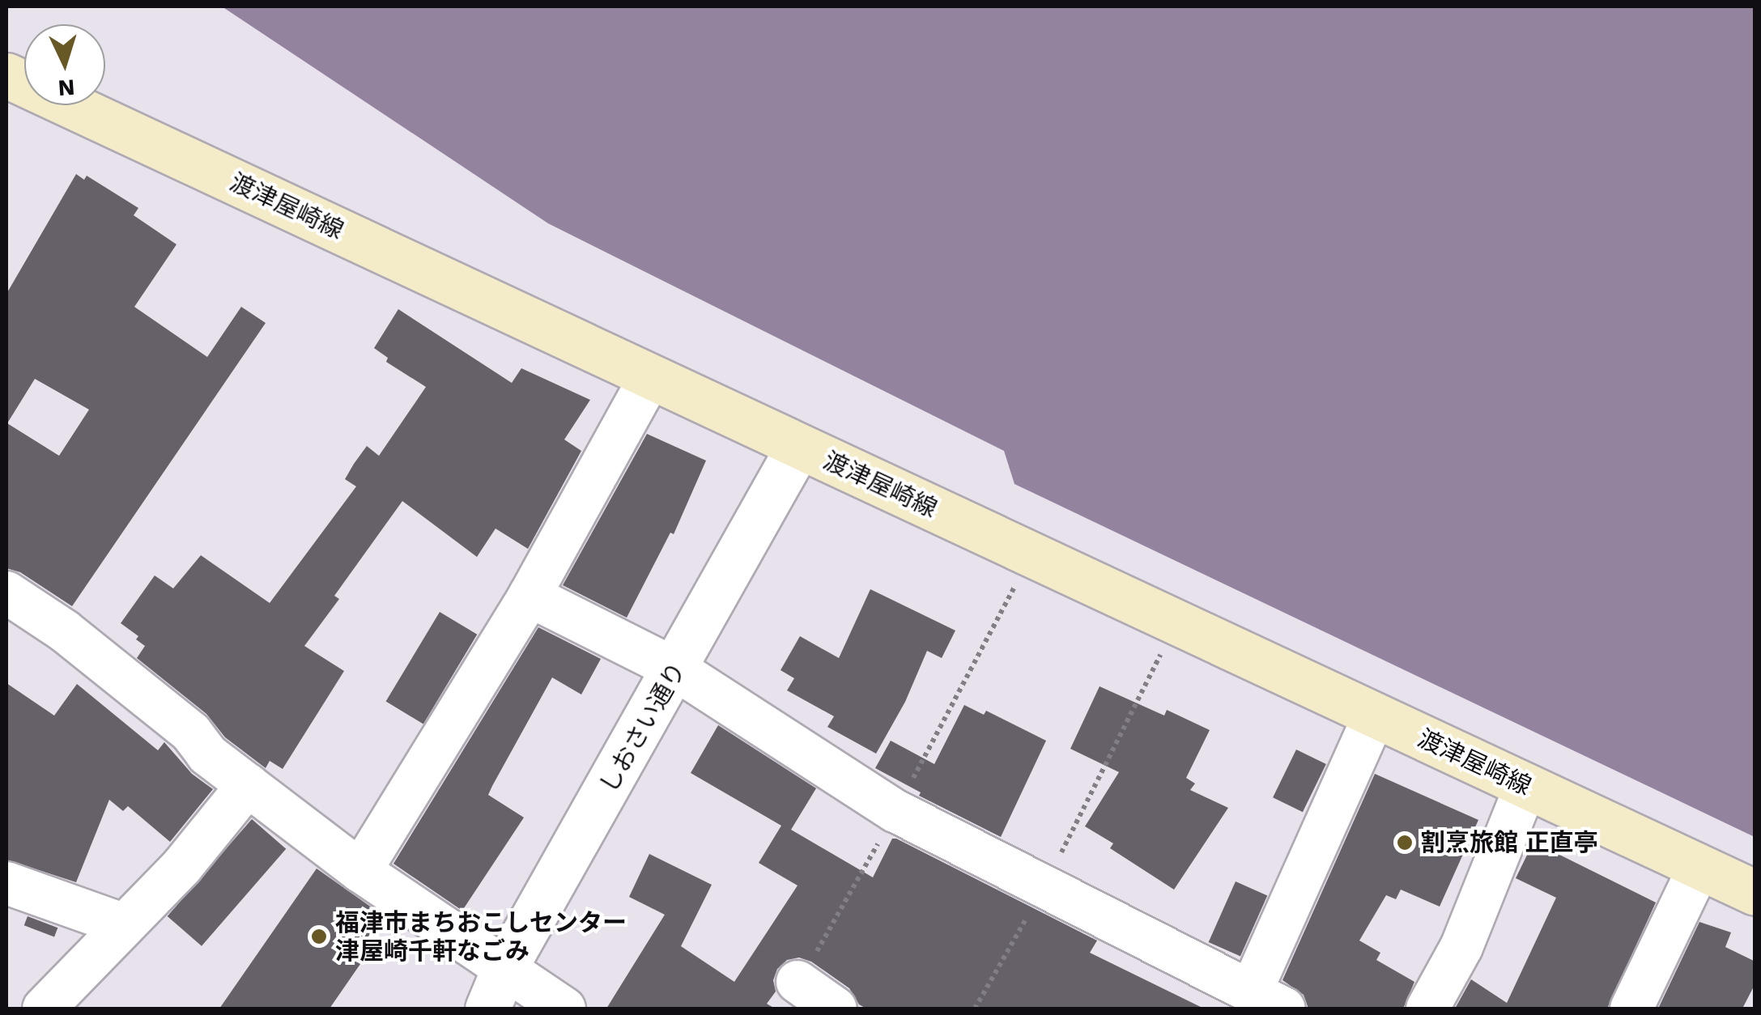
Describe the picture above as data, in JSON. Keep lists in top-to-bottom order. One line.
{"streets":{"main road":["渡津屋崎線"],"street":["しおさい通り"]},"crossings":[["渡津屋崎線","しおさい通り"]],"places":["割烹旅館 正直亭","福津市まちおこしセンター 津屋崎千軒なごみ"],"north":"bottom"}
